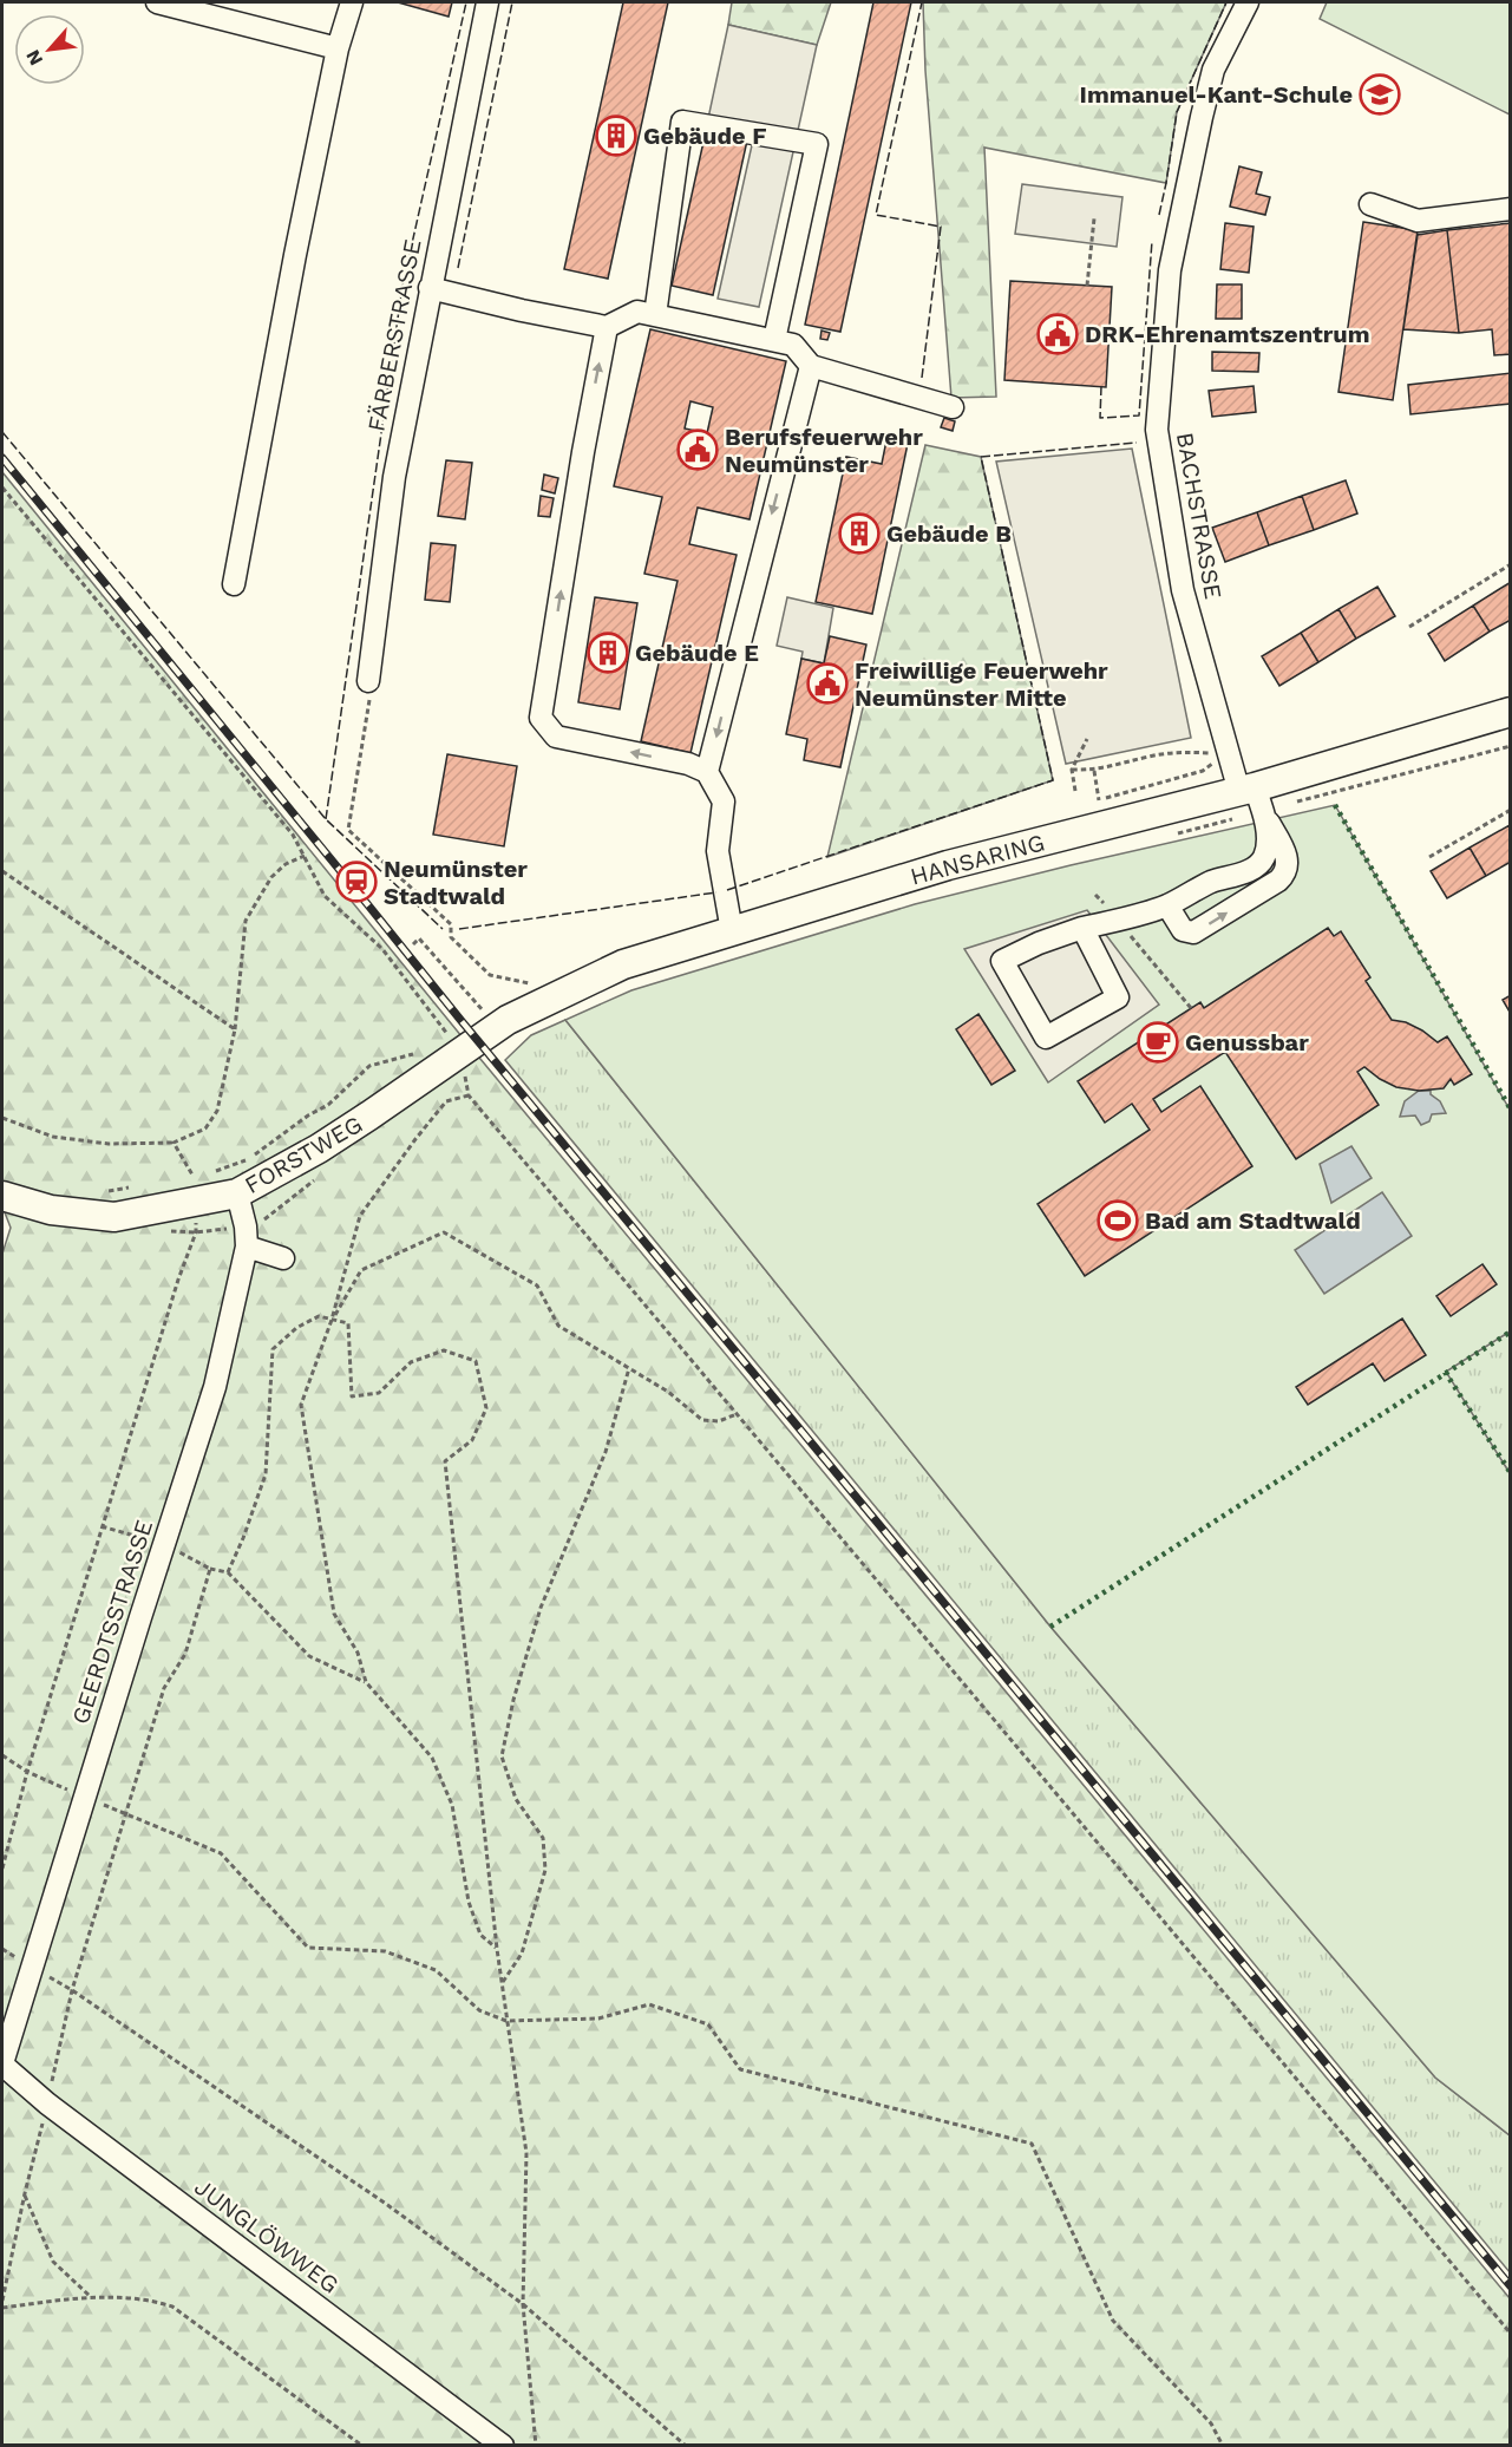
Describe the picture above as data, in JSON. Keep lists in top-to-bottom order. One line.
{"streets":{"main road":["HANSARING","FORSTWEG"],"street":["FÄRBERSTRASSE","BACHSTRASSE","GEERDTSSTRASSE","JUNGLÖWWEG"]},"crossings":[["BACHSTRASSE","HANSARING"],["HANSARING","FORSTWEG"],["FORSTWEG","GEERDTSSTRASSE"],["GEERDTSSTRASSE","JUNGLÖWWEG"]],"places":{"school or university":["Immanuel-Kant-Schule"],"building":["Gebäude F","Gebäude B","Gebäude E"],"public building":["DRK-Ehrenamtszentrum","Berufsfeuerwehr Neumünster","Freiwillige Feuerwehr Neumünster Mitte"],"station":["Neumünster Stadtwald"],"cafe":["Genussbar"],"sports":["Bad am Stadtwald"]},"north":"bottom left"}
